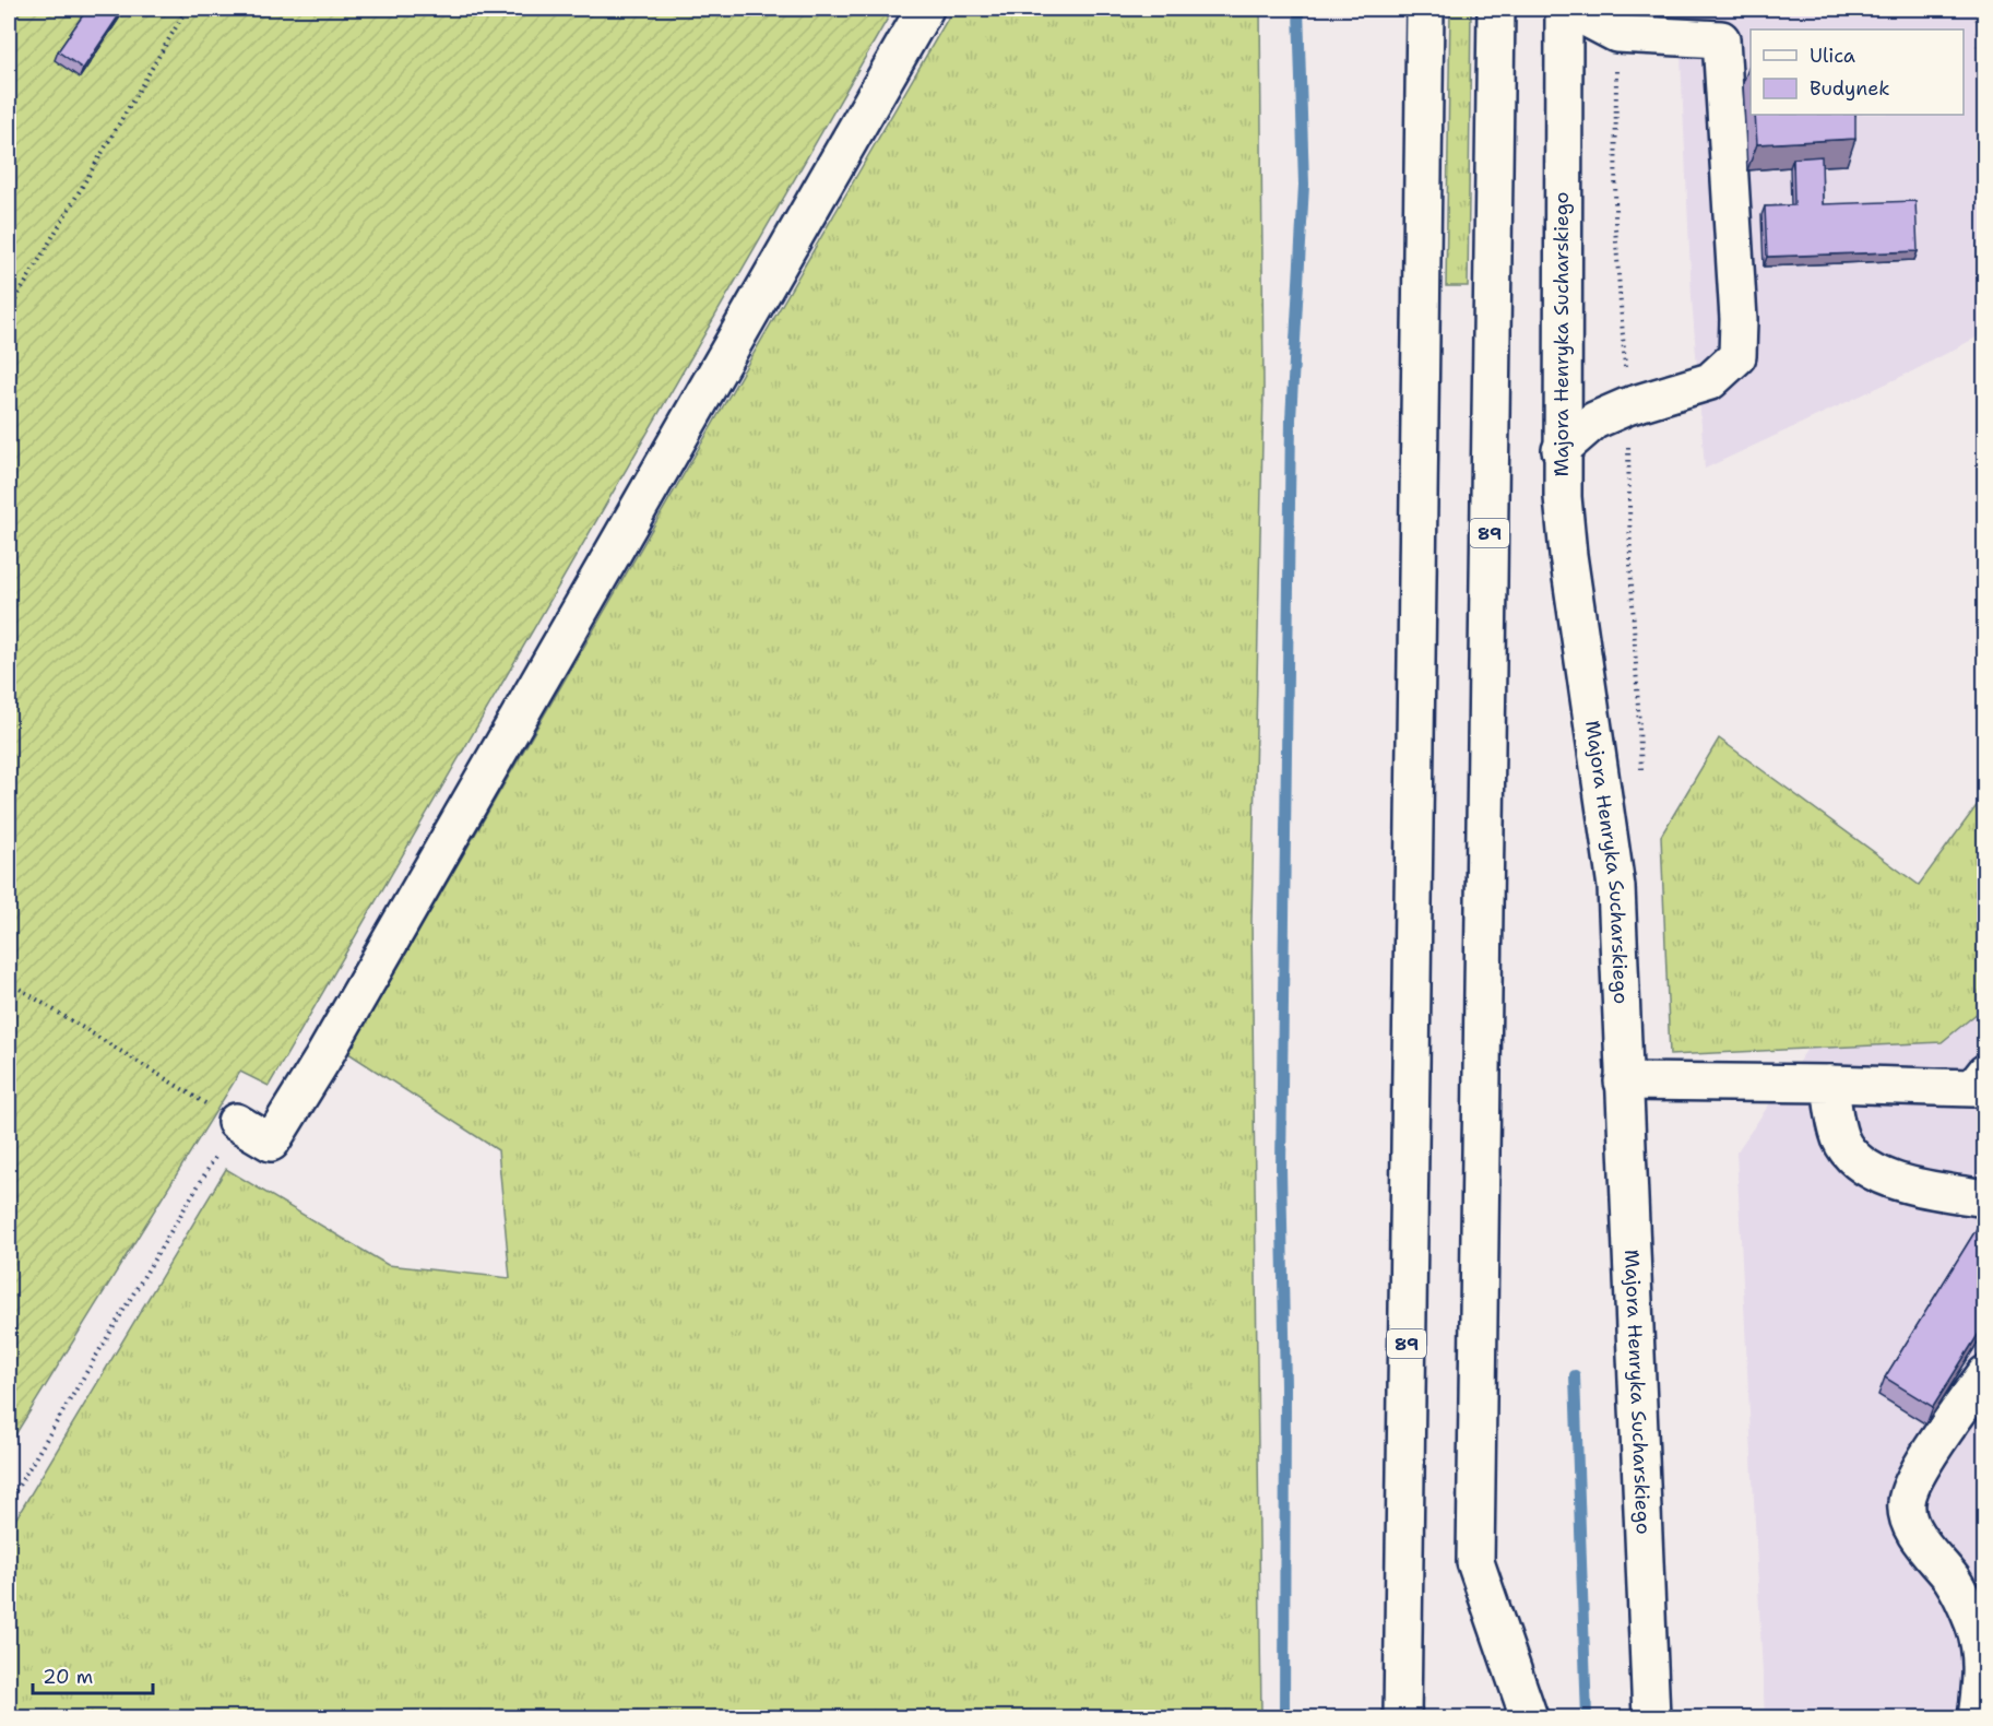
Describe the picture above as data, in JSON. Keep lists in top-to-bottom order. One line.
{"streets":{"main road":["Majora Henryka Sucharskiego","89"]},"legend":["Ulica","Budynek"],"scale_bar":"20 m"}
